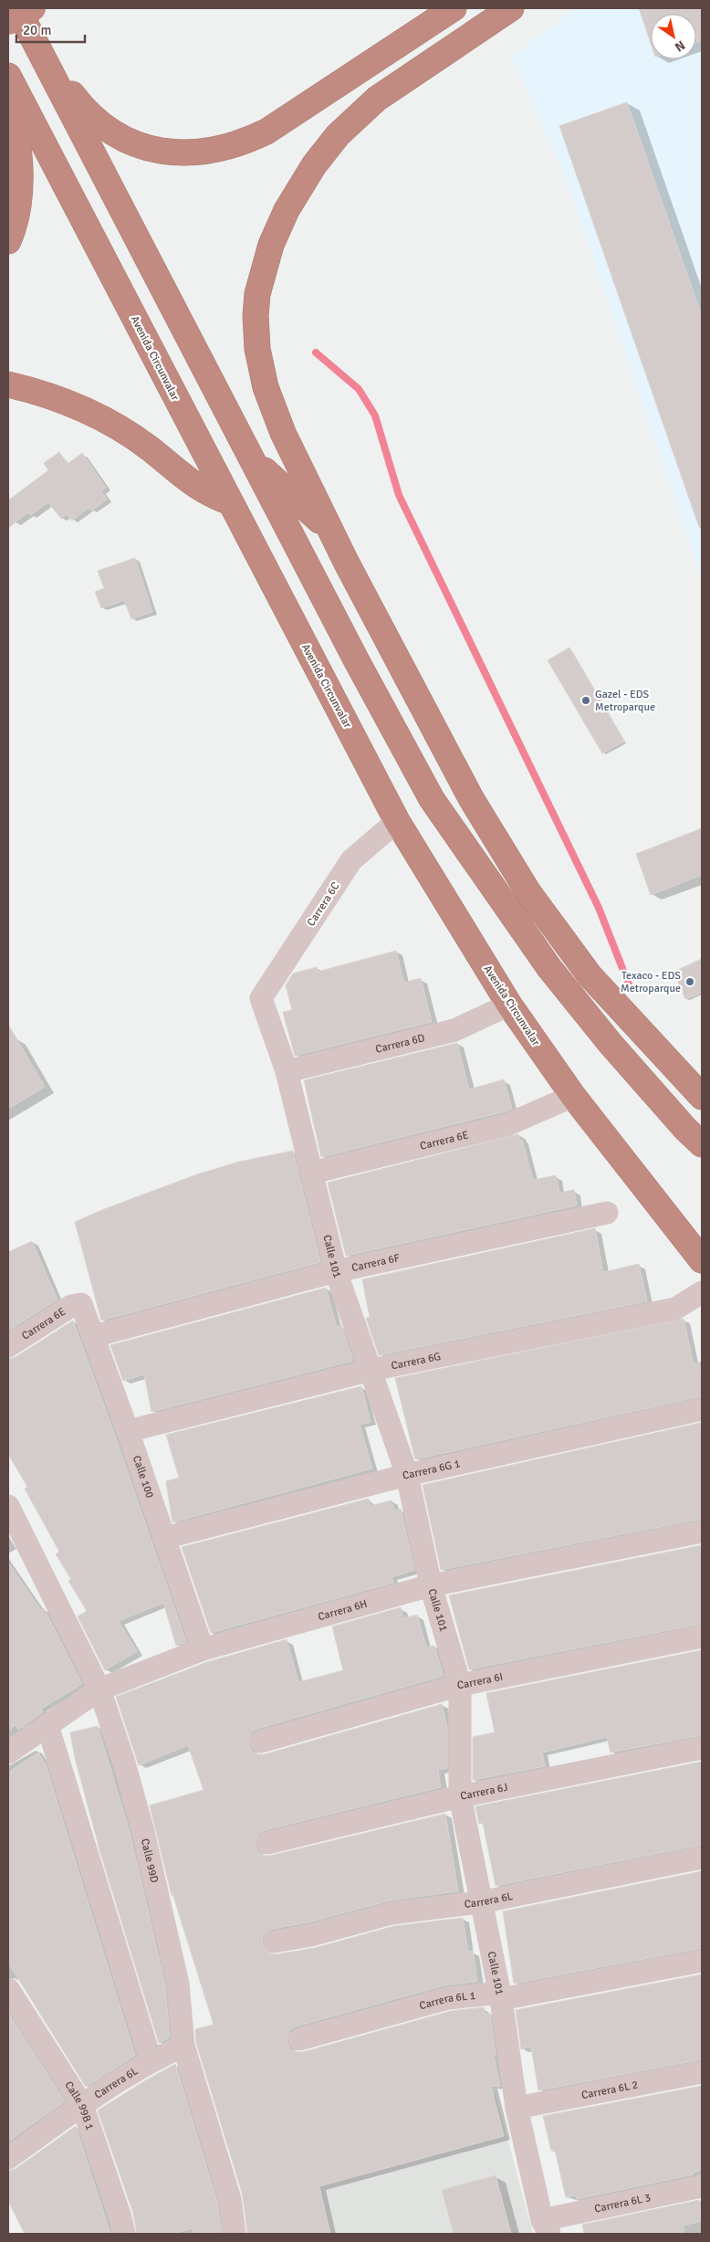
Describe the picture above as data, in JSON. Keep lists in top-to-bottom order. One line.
{"streets":{"highway":["Avenida Circunvalar"],"street":["Carrera 6C","Carrera 6D","Carrera 6E","Calle 101","Carrera 6F","Carrera 6G","Carrera 6G 1","Calle 100","Carrera 6H","Carrera 6I","Carrera 6J","Calle 99D","Carrera 6L","Carrera 6L 1","Carrera 6L 2","Calle 99B 1","Carrera 6L 3"]},"crossings":[["Avenida Circunvalar","Carrera 6C"],["Avenida Circunvalar","Carrera 6D"],["Avenida Circunvalar","Carrera 6E"],["Carrera 6C","Calle 101"],["Carrera 6D","Calle 101"],["Carrera 6E","Calle 101"],["Carrera 6E","Calle 100"],["Calle 101","Carrera 6F"],["Calle 101","Carrera 6G"],["Calle 101","Carrera 6G 1"],["Calle 101","Carrera 6H"],["Calle 101","Carrera 6I"],["Calle 101","Carrera 6J"],["Calle 101","Carrera 6L"],["Calle 101","Carrera 6L 1"],["Calle 101","Carrera 6L 2"],["Calle 101","Carrera 6L 3"],["Carrera 6F","Calle 100"],["Carrera 6G","Calle 100"],["Carrera 6G 1","Calle 100"],["Calle 100","Carrera 6H"],["Carrera 6H","Calle 99D"],["Calle 99D","Carrera 6L"],["Carrera 6L","Calle 99B 1"]],"places":["Gazel - EDS Metroparque","Texaco - EDS Metroparque"],"scale_bar":"20 m","north":"bottom right"}
